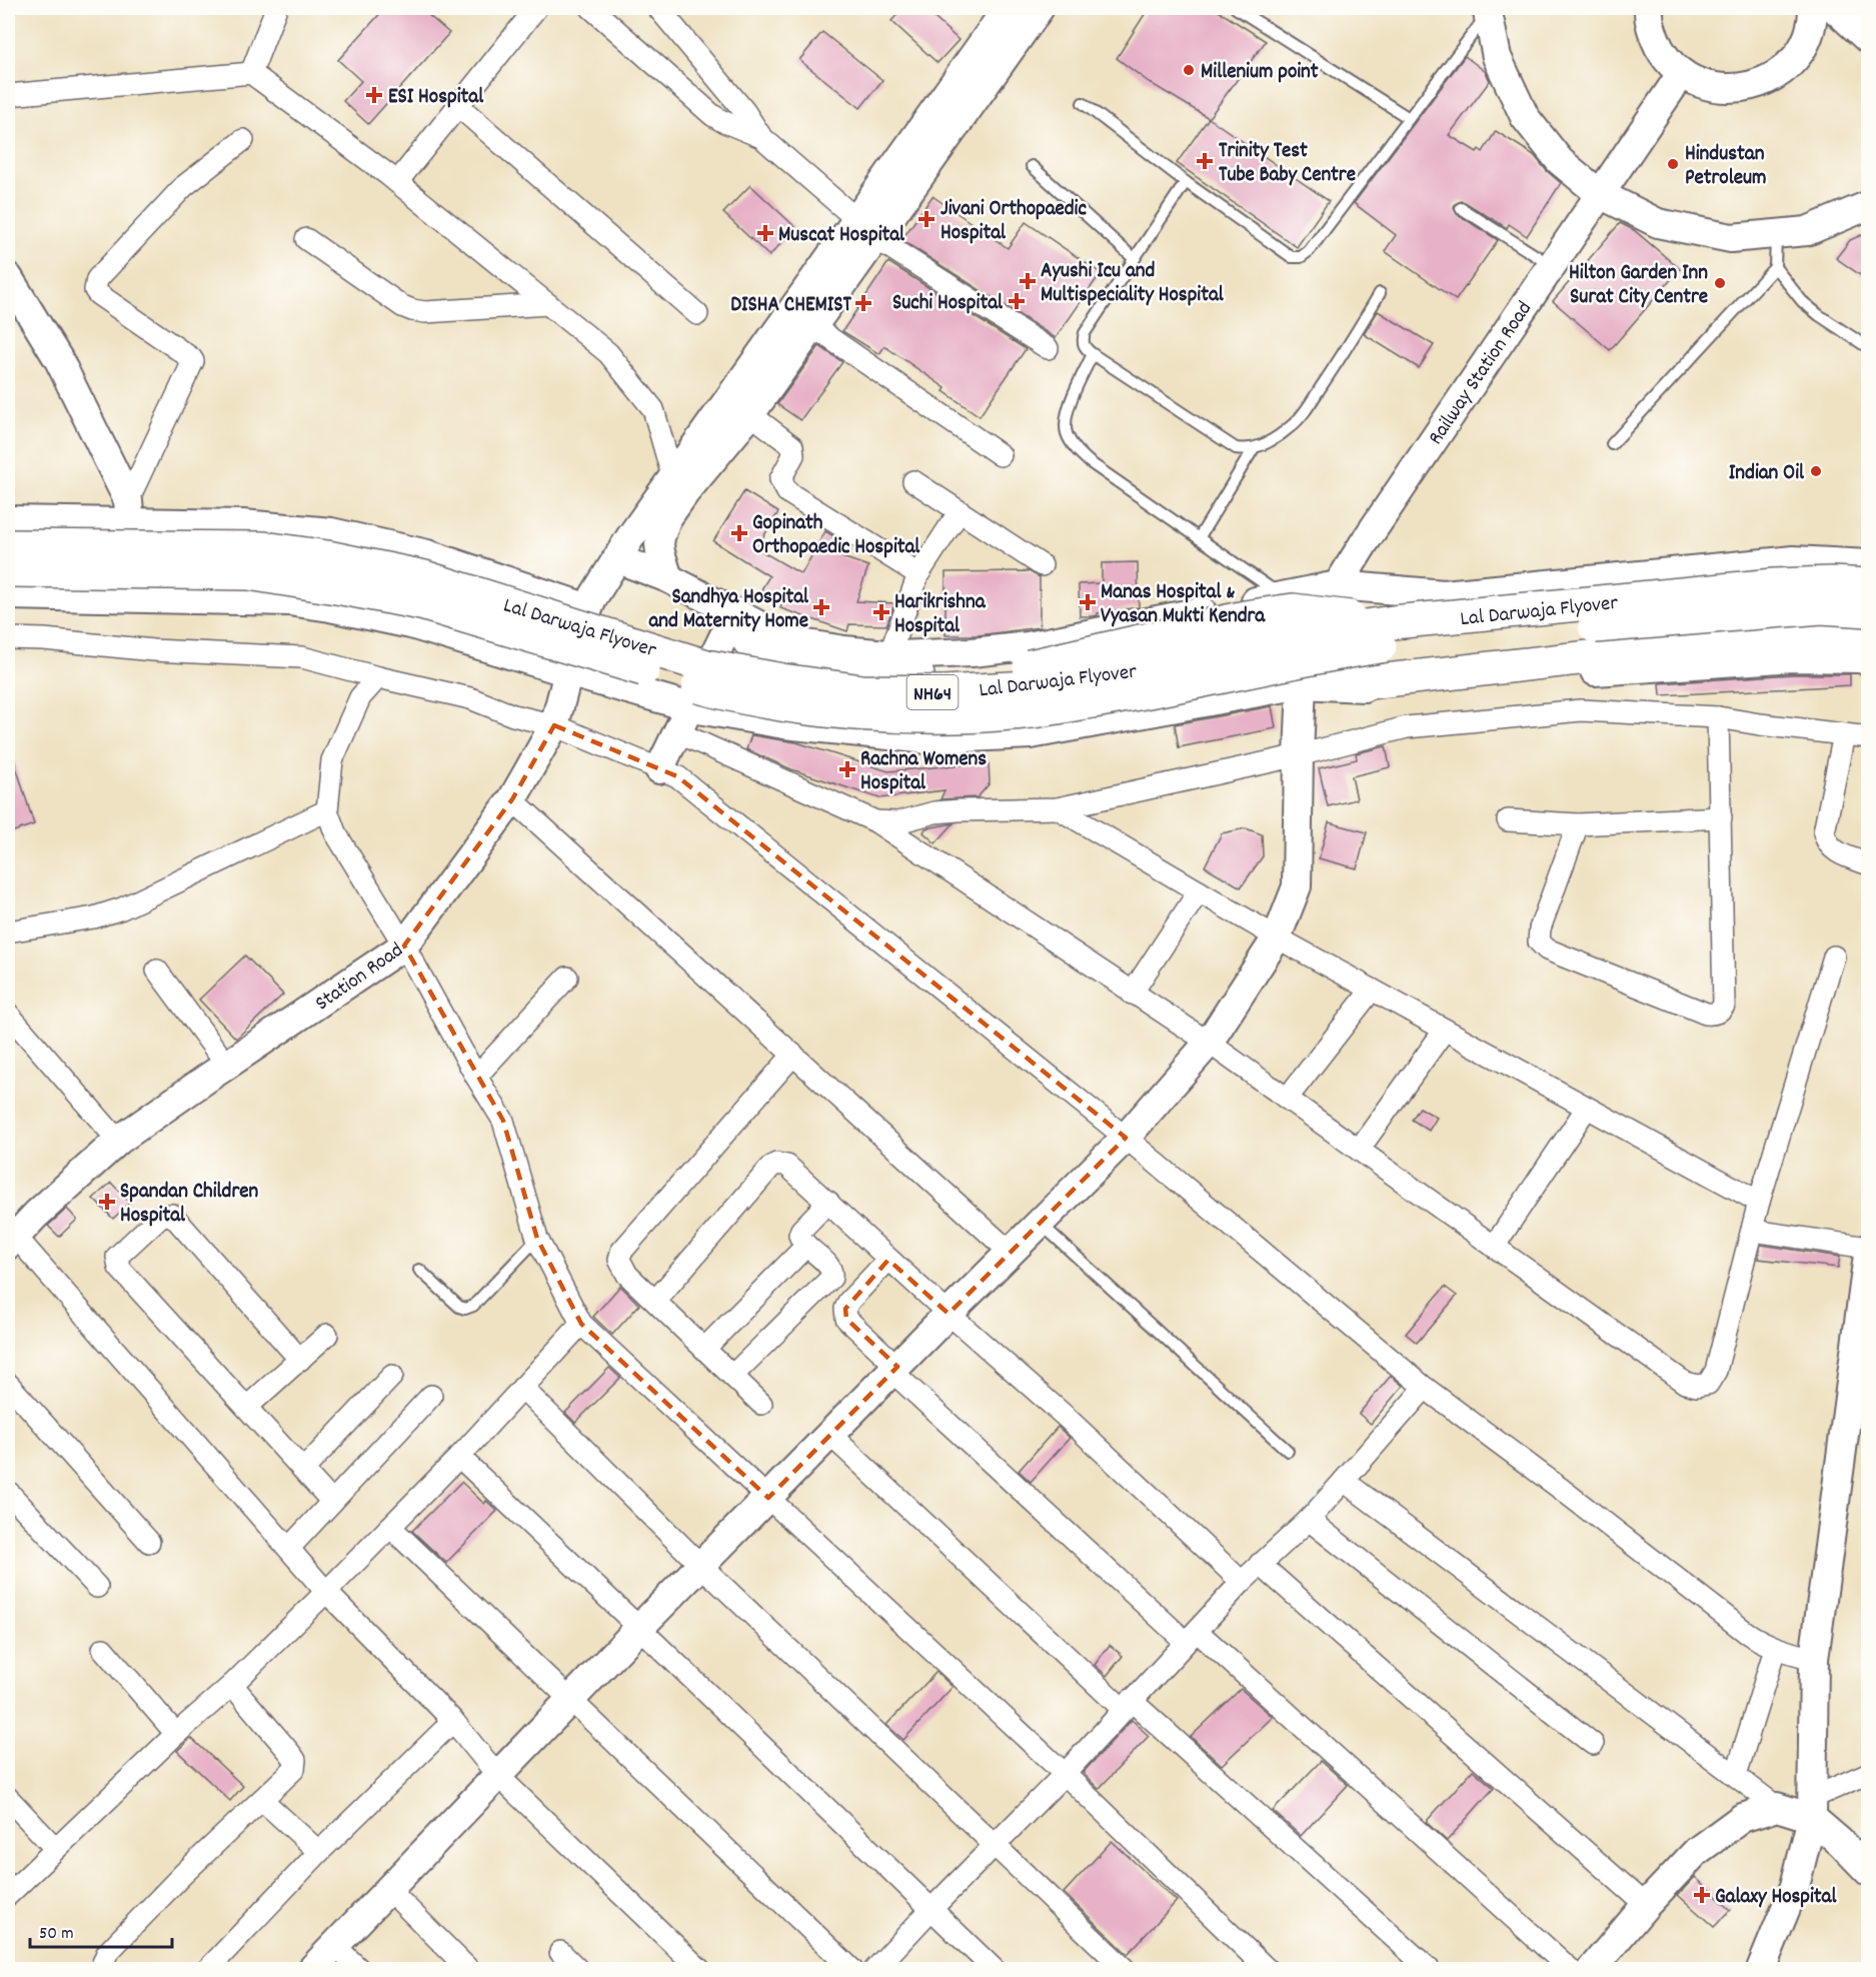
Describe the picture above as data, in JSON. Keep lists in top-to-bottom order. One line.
{"streets":{"highway":["Lal Darwaja Flyover","NH64"],"street":["Railway Station Road","Station Road"]},"places":{"other":["Millenium point","Hindustan Petroleum","Hilton Garden Inn Surat City Centre","Indian Oil"],"health":["ESI Hospital","Trinity Test Tube Baby Centre","Jivani Orthopaedic Hospital","Muscat Hospital","Ayushi Icu and Multispeciality Hospital","Suchi Hospital","DISHA CHEMIST","Gopinath Orthopaedic Hospital","Manas Hospital & Vyasan Mukti Kendra","Sandhya Hospital and Maternity Home","Harikrishna Hospital","Rachna Womens Hospital","Spandan Children Hospital","Galaxy Hospital"]},"scale_bar":"50 m"}
